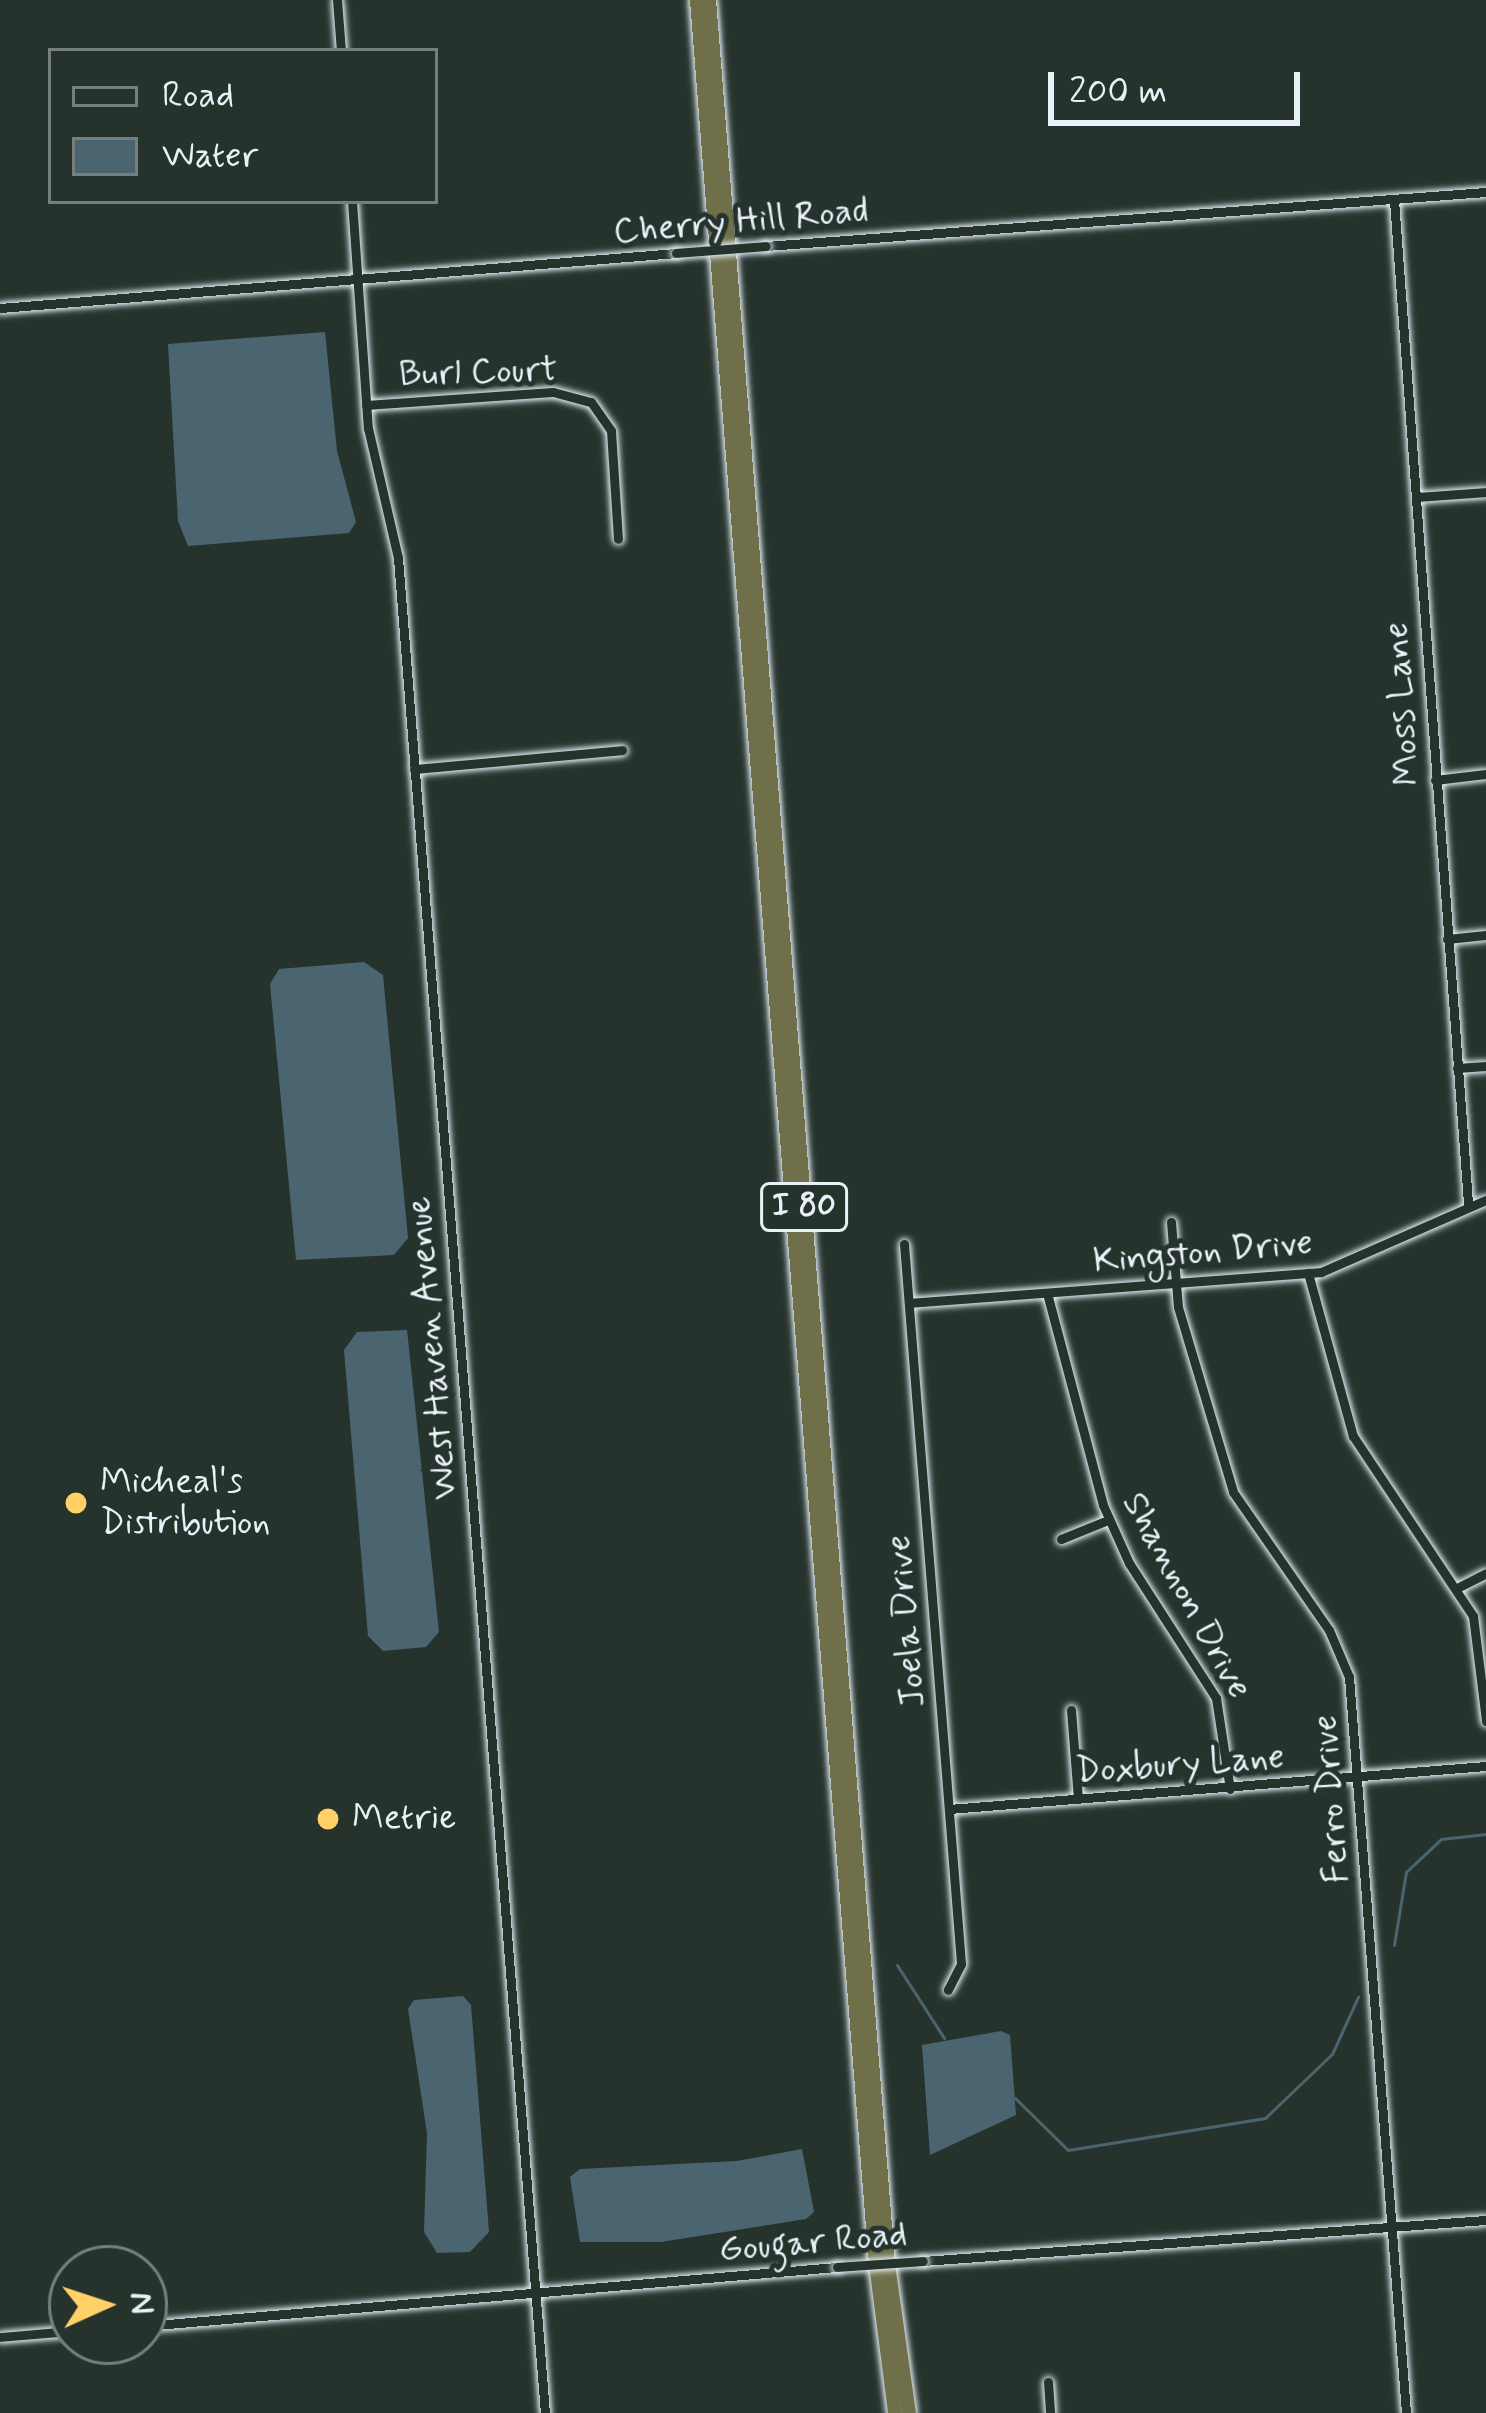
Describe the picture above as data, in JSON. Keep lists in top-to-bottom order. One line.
{"streets":{"highway":["I 80"],"street":["Cherry Hill Road","Burl Court","Moss Lane","Kingston Drive","West Haven Avenue","Shannon Drive","Joela Drive","Doxbury Lane","Ferro Drive","Gougar Road"]},"crossings":[["Cherry Hill Road","Moss Lane"],["Cherry Hill Road","West Haven Avenue"],["Burl Court","West Haven Avenue"],["Moss Lane","Kingston Drive"],["Kingston Drive","Shannon Drive"],["Kingston Drive","Joela Drive"],["Kingston Drive","Ferro Drive"],["West Haven Avenue","Gougar Road"],["Shannon Drive","Doxbury Lane"],["Joela Drive","Doxbury Lane"],["Doxbury Lane","Ferro Drive"],["Ferro Drive","Gougar Road"]],"places":["Micheal's Distribution","Metrie"],"legend":["Road","Water"],"scale_bar":"200 m","north":"right"}
